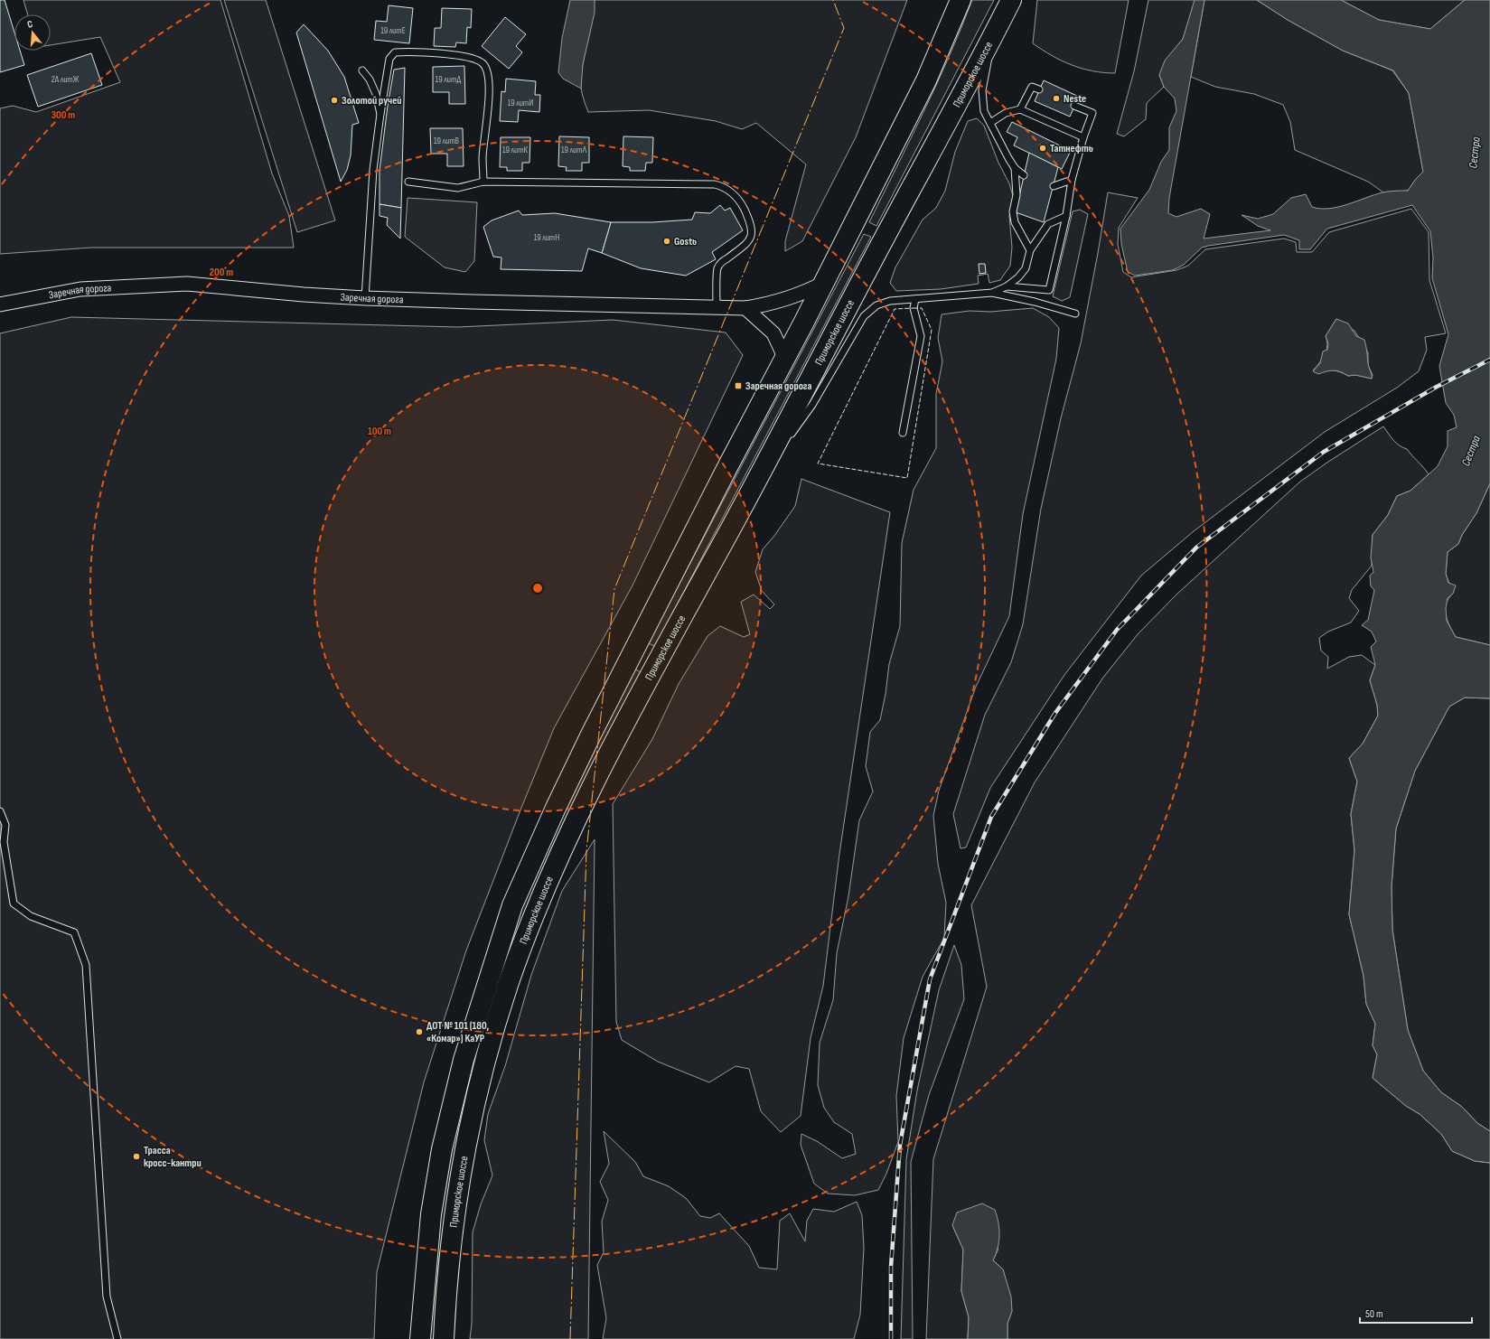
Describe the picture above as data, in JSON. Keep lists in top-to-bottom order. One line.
{"streets":{"highway":["Приморское шоссе"],"street":["Заречная дорога"]},"crossings":[["Приморское шоссе","Заречная дорога"]],"water":["Сестра"],"places":{"other":["Neste","Золотой ручей","Татнефть","Gostь","ДОТ № 101 (180, «Комар») КаУР","Трасса кросс-кантри"],"transit":["Заречная дорога"]},"house_numbers":["19 литЕ","2А литЖ","19 литД","19 литИ","19 литВ","19 литК","19 литЛ","19 литН"],"scale_bar":"50 m","north":"top","rings":["300 m","200 m","100 m"]}
